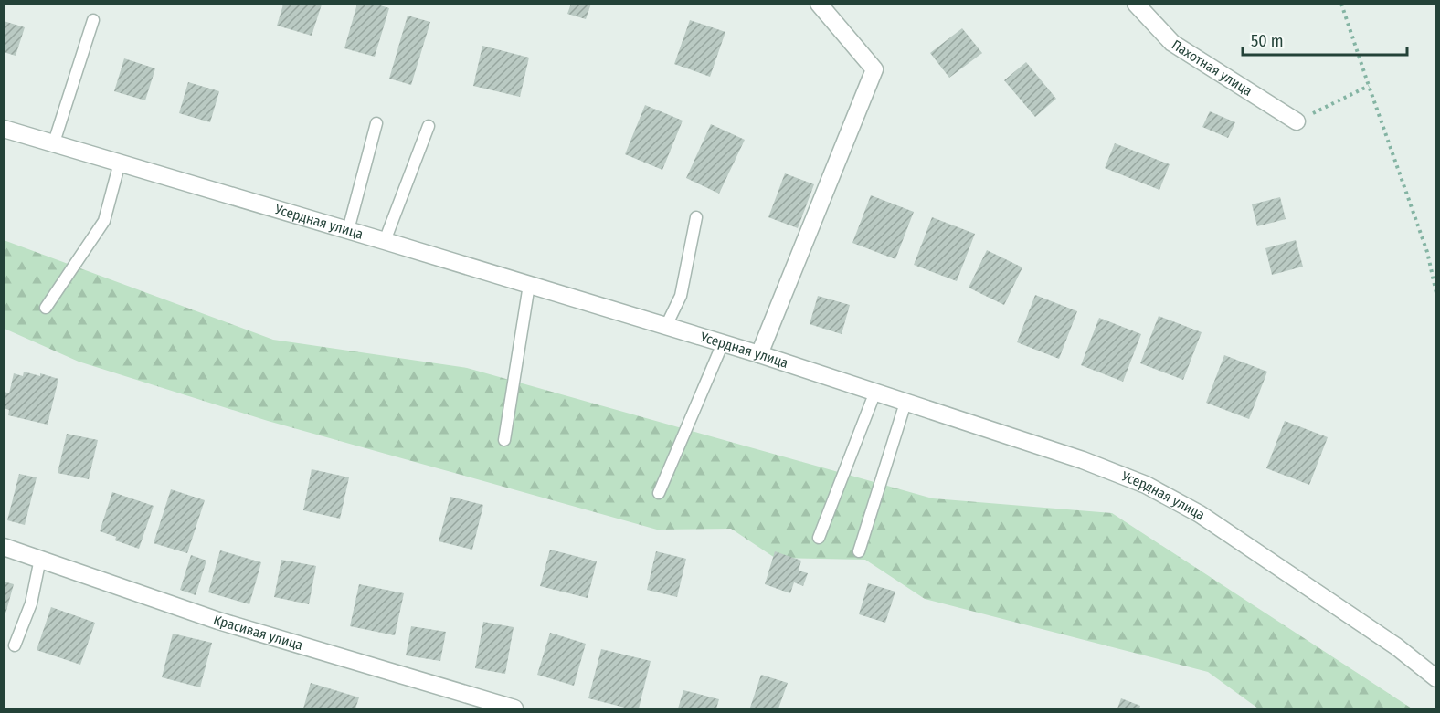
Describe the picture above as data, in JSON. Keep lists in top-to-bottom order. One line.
{"streets":{"street":["Пахотная улица","Усердная улица","Красивая улица"]},"scale_bar":"50 m"}
